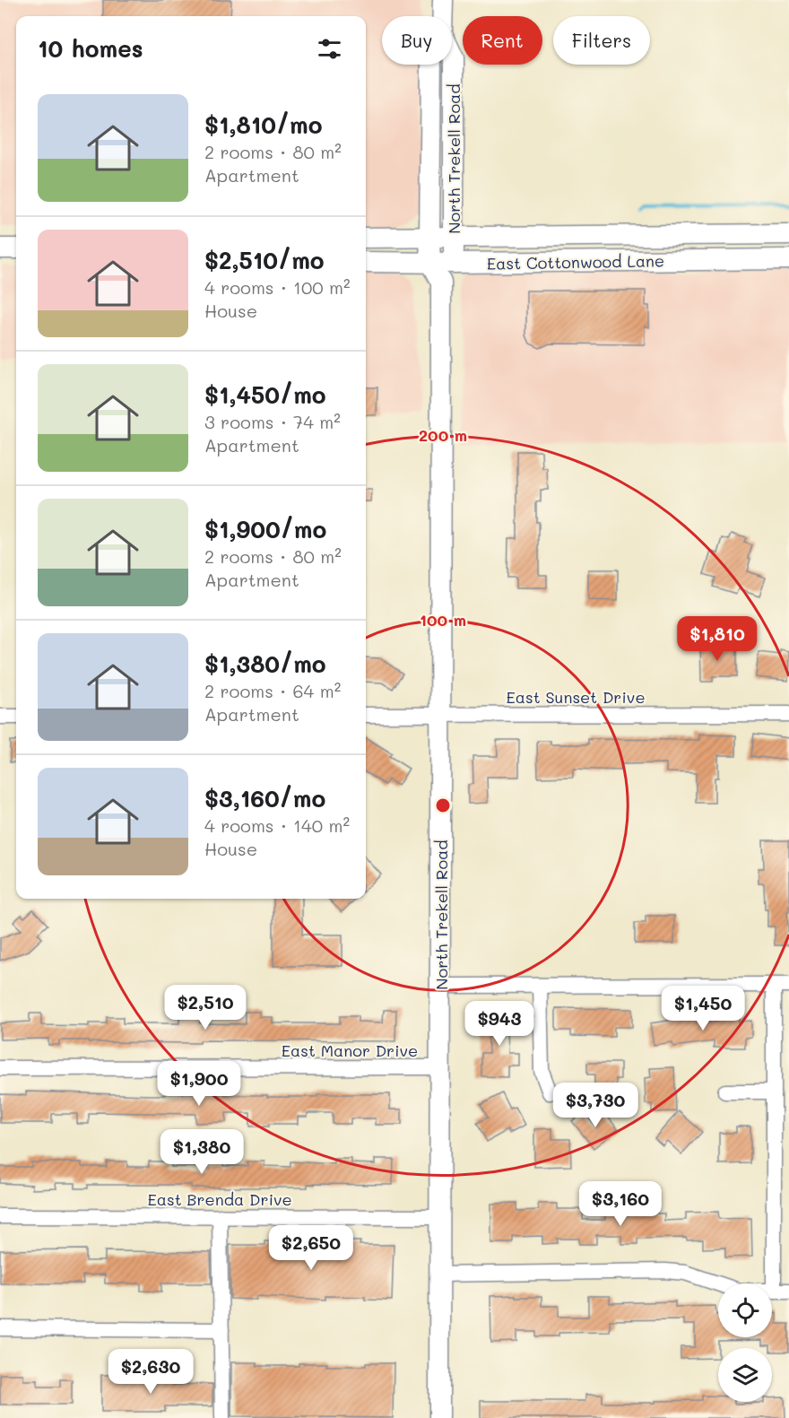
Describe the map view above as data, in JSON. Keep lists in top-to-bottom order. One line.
{"streets":{"main road":["North Trekell Road","East Cottonwood Lane"],"street":["East Sunset Drive","East Manor Drive","East Brenda Drive"]},"crossings":[["North Trekell Road","East Cottonwood Lane"],["North Trekell Road","East Sunset Drive"],["North Trekell Road","East Manor Drive"],["North Trekell Road","East Brenda Drive"]],"page":{"chip":["Buy","Rent","Filters"],"heading":"10 homes","list":[{"name":"$1,810/mo","note":"2 rooms · 80 m² · Apartment"},{"name":"$2,510/mo","note":"4 rooms · 100 m² · House"},{"name":"$1,450/mo","note":"3 rooms · 74 m² · Apartment"},{"name":"$1,900/mo","note":"2 rooms · 80 m² · Apartment"},{"name":"$1,380/mo","note":"2 rooms · 64 m² · Apartment"},{"name":"$3,160/mo","note":"4 rooms · 140 m² · House"}],"price":["$1,810","$2,510","$1,450","$943","$1,900","$3,730","$1,380","$3,160","$2,650","$2,630"]},"rings":["200 m","100 m"]}
